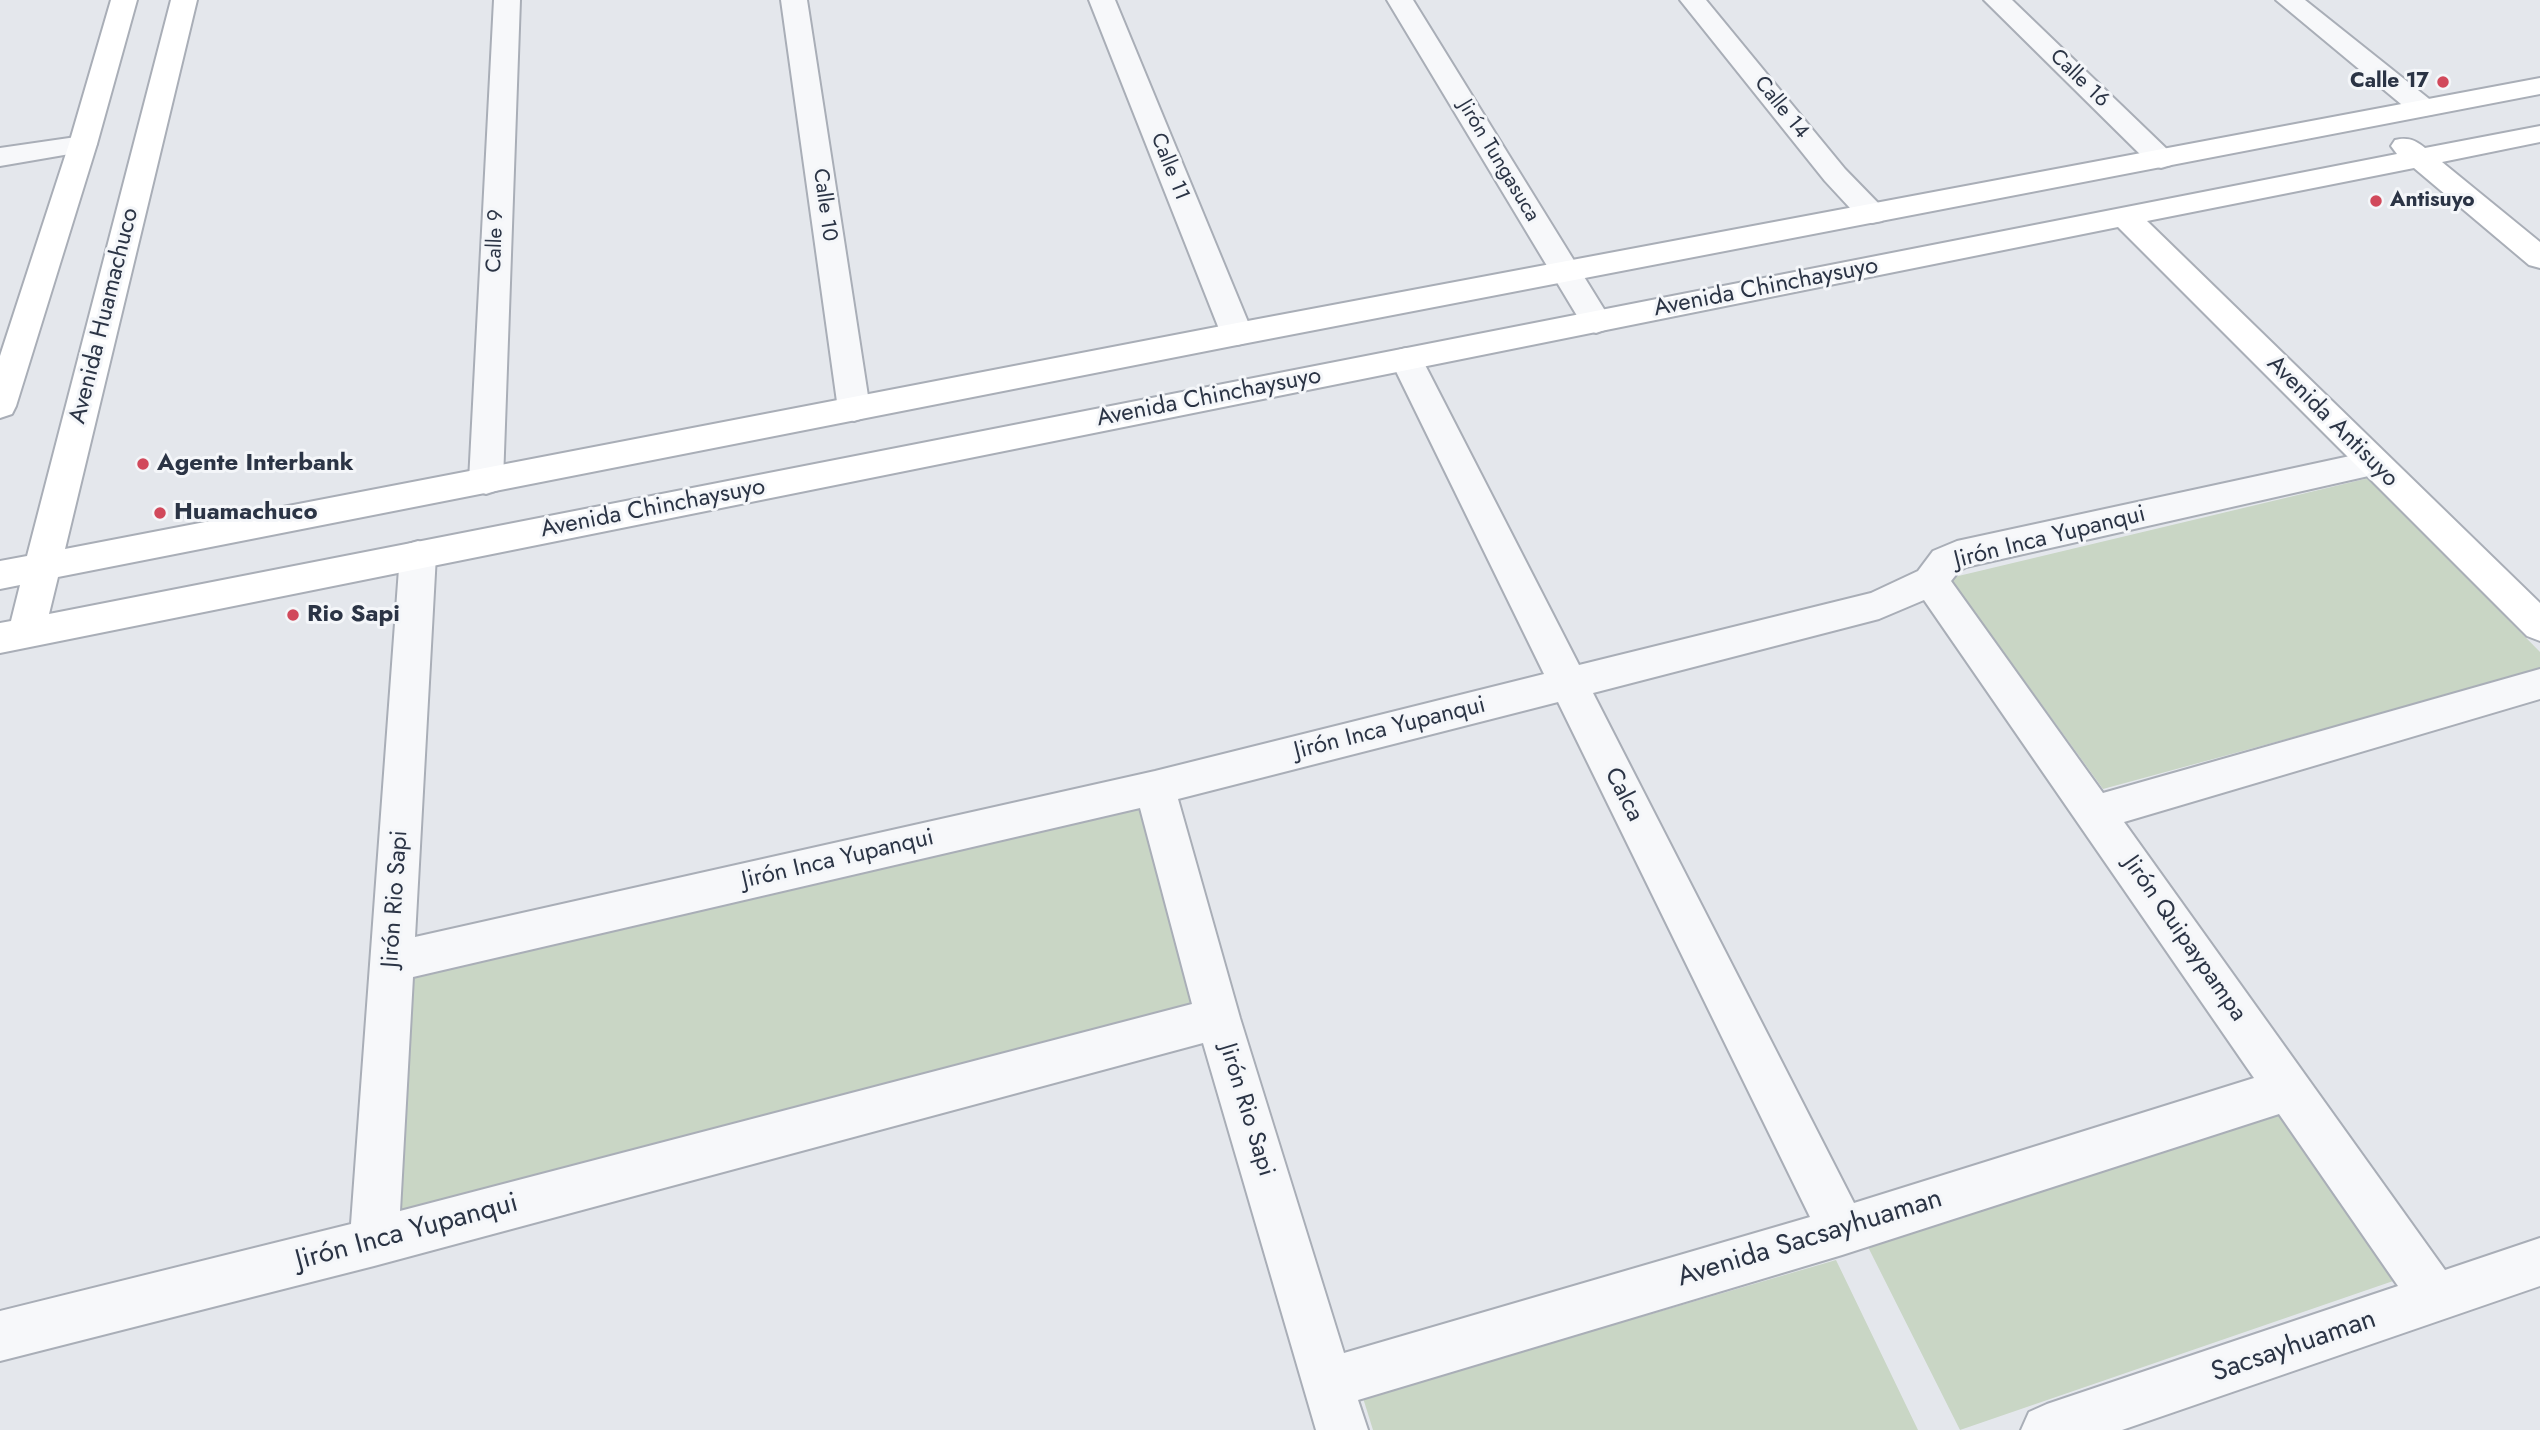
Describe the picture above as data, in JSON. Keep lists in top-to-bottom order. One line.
{"streets":{"main road":["Avenida Chinchaysuyo","Avenida Huamachuco","Avenida Antisuyo"],"street":["Calle 16","Calle 14","Jirón Tungasuca","Calle 11","Calle 10","Calle 9","Jirón Inca Yupanqui","Calca","Jirón Rio Sapi","Jirón Quipaypampa","Avenida Sacsayhuaman","Sacsayhuaman"]},"crossings":[["Jirón Tungasuca","Avenida Chinchaysuyo"],["Avenida Chinchaysuyo","Avenida Huamachuco"],["Avenida Chinchaysuyo","Avenida Antisuyo"],["Avenida Chinchaysuyo","Calca"],["Avenida Chinchaysuyo","Jirón Rio Sapi"],["Avenida Antisuyo","Jirón Inca Yupanqui"],["Jirón Inca Yupanqui","Calca"],["Jirón Inca Yupanqui","Jirón Rio Sapi"],["Jirón Inca Yupanqui","Jirón Quipaypampa"],["Calca","Avenida Sacsayhuaman"],["Jirón Rio Sapi","Avenida Sacsayhuaman"],["Jirón Quipaypampa","Avenida Sacsayhuaman"],["Jirón Quipaypampa","Sacsayhuaman"]],"places":["Calle 17","Antisuyo","Agente Interbank","Huamachuco","Rio Sapi"]}
